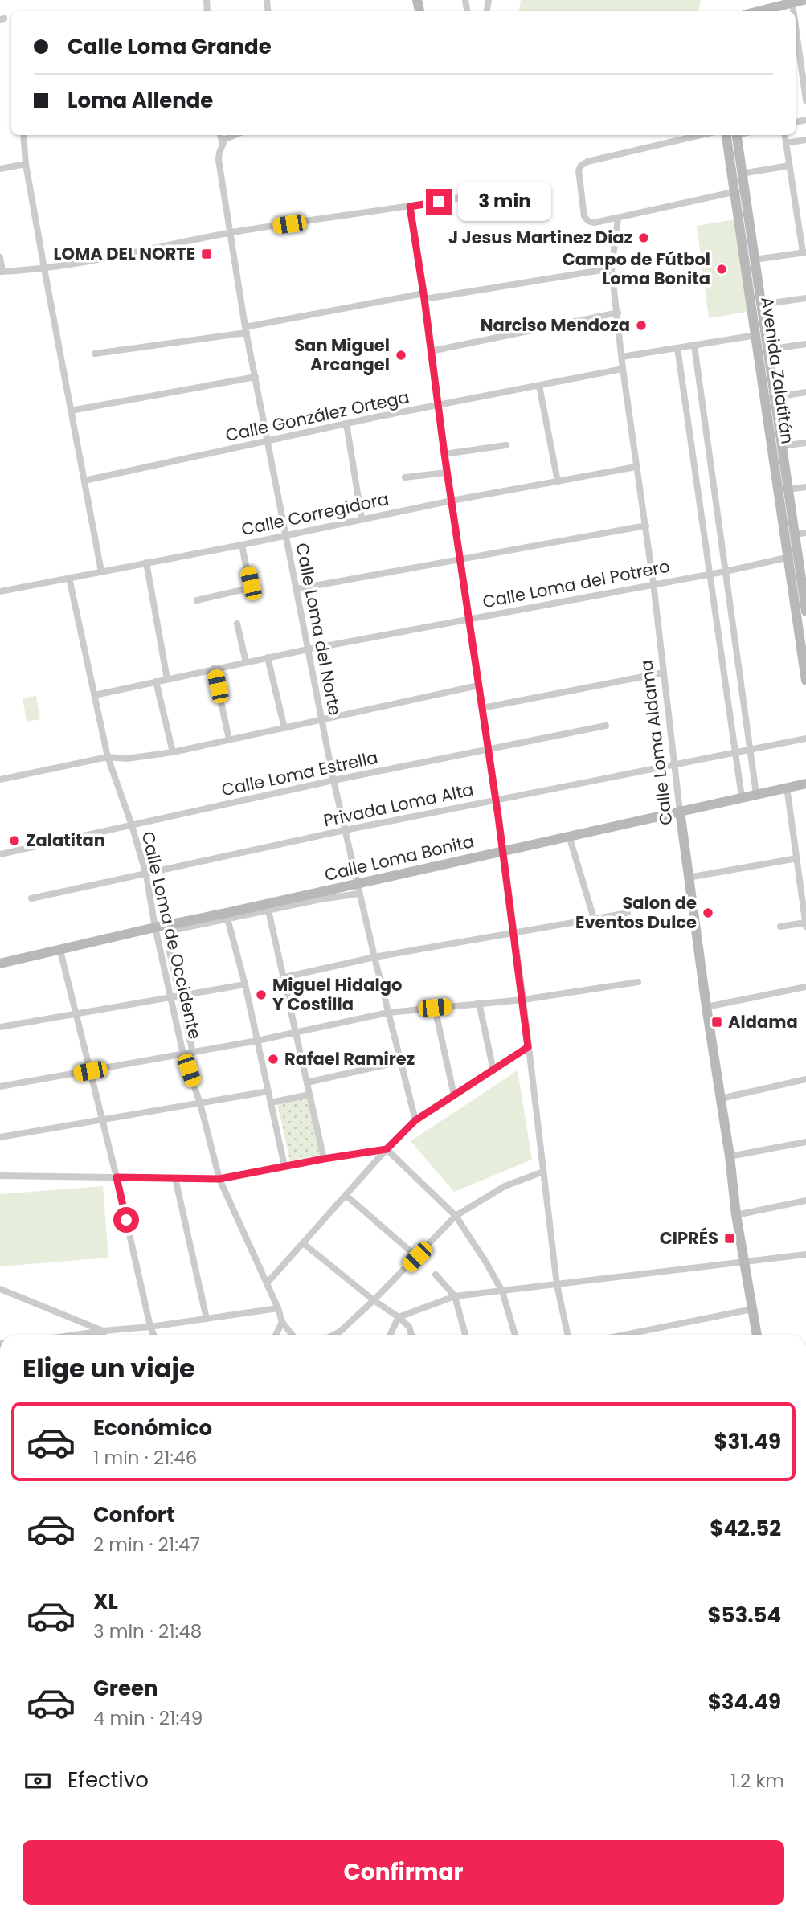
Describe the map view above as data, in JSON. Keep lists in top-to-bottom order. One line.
{"streets":{"street":["Avenida Zalatitán","Calle González Ortega","Calle Corregidora","Calle Loma del Potrero","Calle Loma del Norte","Calle Loma Aldama","Calle Loma Estrella","Privada Loma Alta","Calle Loma Bonita","Calle Loma de Occidente"]},"crossings":[["Avenida Zalatitán","Calle Loma del Potrero"],["Calle González Ortega","Calle Loma del Norte"],["Calle González Ortega","Calle Loma Aldama"],["Calle Corregidora","Calle Loma del Norte"],["Calle Corregidora","Calle Loma Aldama"],["Calle Corregidora","Calle Loma de Occidente"],["Calle Loma del Potrero","Calle Loma del Norte"],["Calle Loma del Potrero","Calle Loma Aldama"],["Calle Loma del Potrero","Calle Loma de Occidente"],["Calle Loma del Norte","Calle Loma Estrella"],["Calle Loma del Norte","Privada Loma Alta"],["Calle Loma del Norte","Calle Loma Bonita"],["Calle Loma Aldama","Privada Loma Alta"],["Calle Loma Aldama","Calle Loma Bonita"],["Calle Loma Estrella","Calle Loma de Occidente"],["Privada Loma Alta","Calle Loma de Occidente"],["Calle Loma Bonita","Calle Loma de Occidente"]],"places":{"other":["J Jesus Martinez Diaz","Campo de Fútbol Loma Bonita","Narciso Mendoza","San Miguel Arcangel","Zalatitan","Salon de Eventos Dulce","Miguel Hidalgo Y Costilla","Rafael Ramirez"],"transit":["LOMA DEL NORTE","Aldama","CIPRÉS"]},"page":{"banner":["Calle Loma Grande","Loma Allende"],"bubble":"3 min","heading":"Elige un viaje","list":[{"name":"Económico","note":"1 min · 21:46","value":"$31.49"},{"name":"Confort","note":"2 min · 21:47","value":"$42.52"},{"name":"XL","note":"3 min · 21:48","value":"$53.54"},{"name":"Green","note":"4 min · 21:49","value":"$34.49"}],"pay":["Efectivo","1.2 km"],"buttons":"Confirmar"}}
